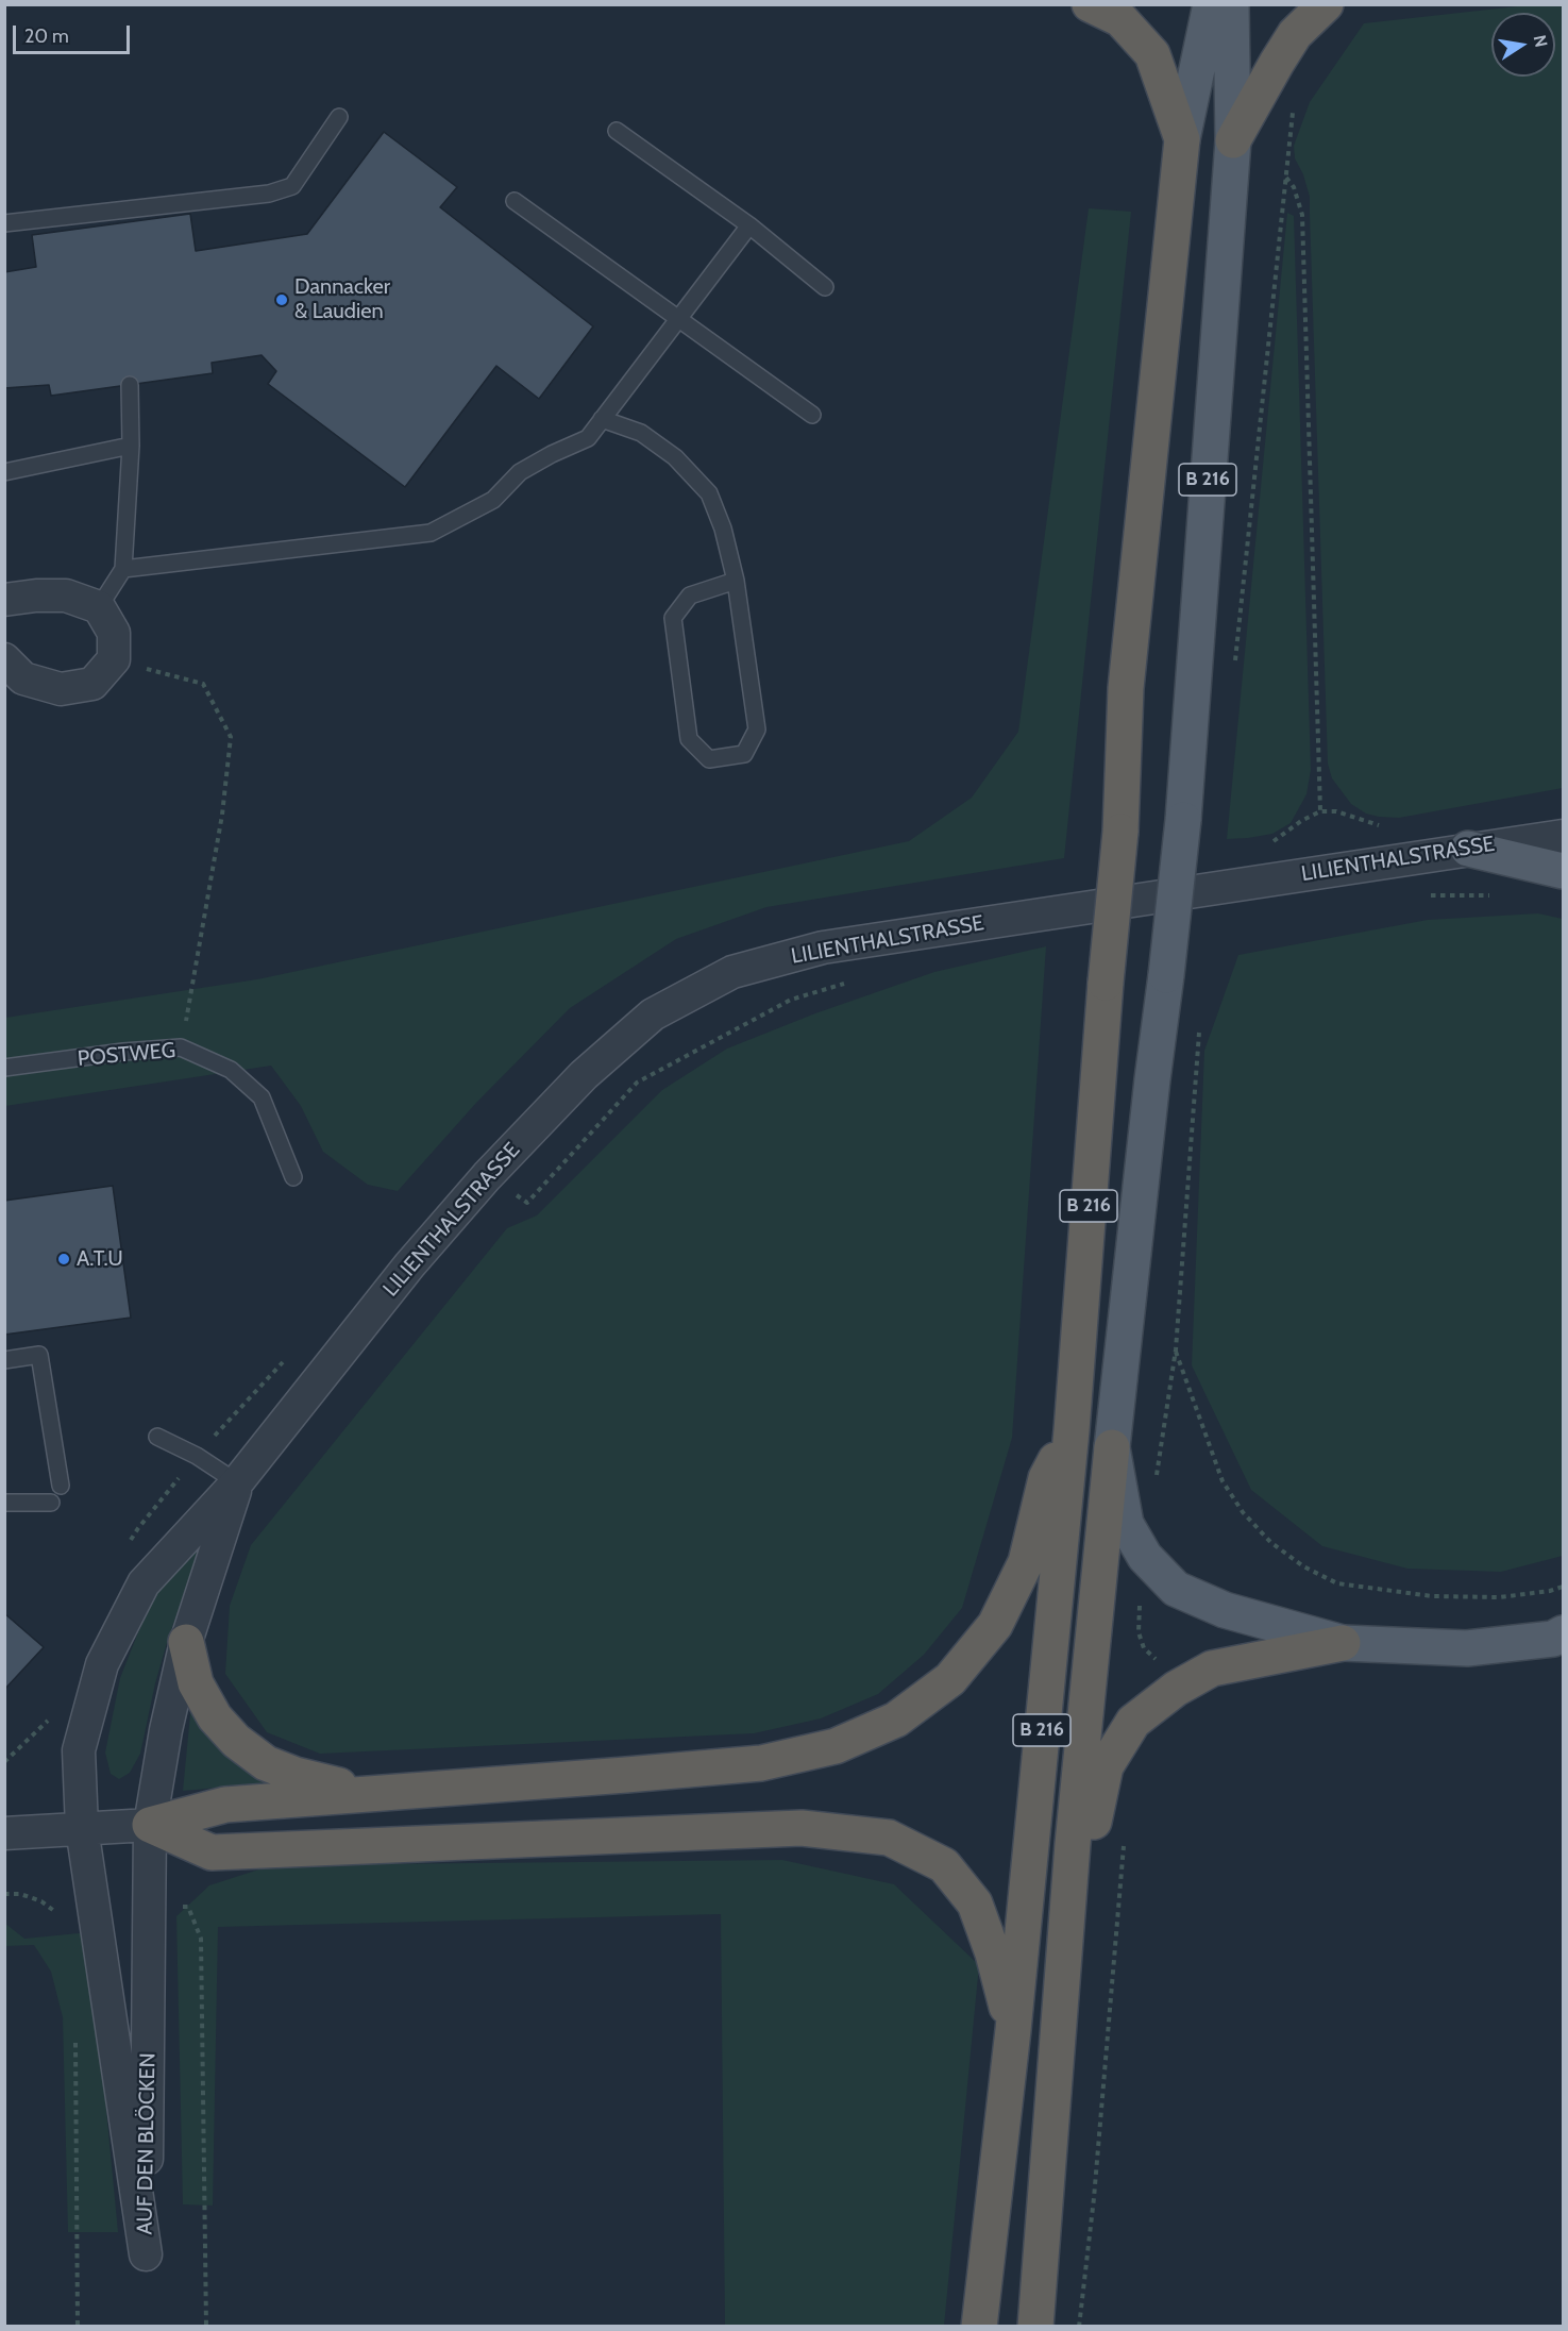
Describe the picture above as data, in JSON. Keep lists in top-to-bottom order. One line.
{"streets":{"highway":["B 216"],"street":["LILIENTHALSTRASSE","AUF DEN BLÖCKEN"],"lane":["POSTWEG"]},"crossings":[["LILIENTHALSTRASSE","AUF DEN BLÖCKEN"]],"places":["Dannacker & Laudien","A.T.U"],"scale_bar":"20 m","north":"right"}
